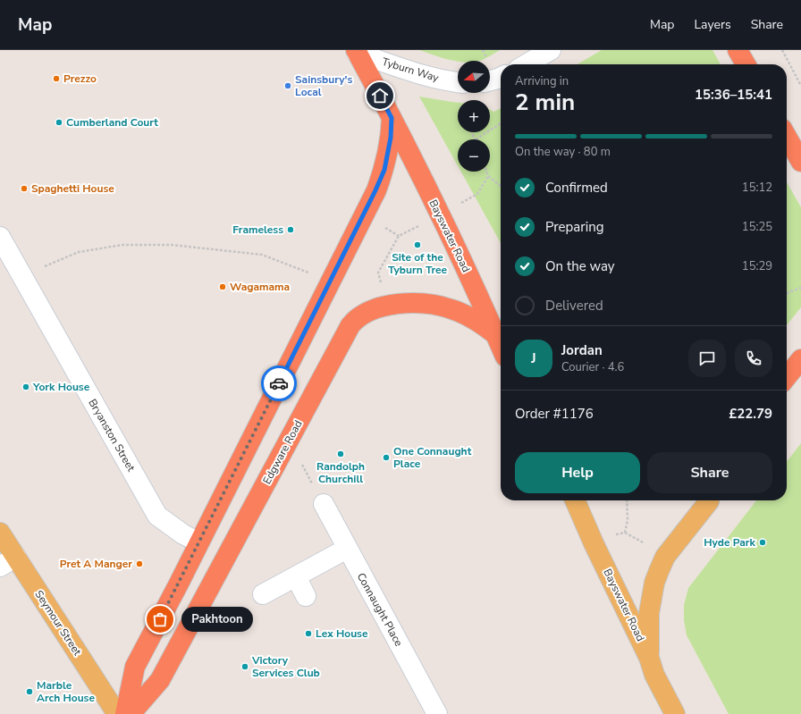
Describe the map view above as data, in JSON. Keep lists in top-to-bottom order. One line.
{"streets":{"highway":["Bayswater Road","Edgware Road"],"main road":["Seymour Street"],"street":["Tyburn Way","Bryanston Street","Connaught Place"]},"crossings":[["Tyburn Way","Bayswater Road"],["Bayswater Road","Edgware Road"]],"places":["Prezzo","Sainsbury's Local","Cumberland Court","Spaghetti House","Frameless","Site of the Tyburn Tree","Wagamama","York House","Randolph Churchill","One Connaught Place","Hyde Park","Pret A Manger","Pakhtoon","Lex House","Victory Services Club","Marble Arch House"],"north":"left","page":{"header":"Map","nav":["Map","Layers","Share"],"map_buttons":["+","−"],"heading":["2 min","Arriving in","15:36–15:41"],"panel":["Jordan","Courier · 4.6","Order #1176","£22.79"],"bar":"On the way · 80 m","list":[["Confirmed","15:12"],["Preparing","15:25"],["On the way","15:29"],"Delivered"],"round":"J","buttons":["Help","Share"],"bubble":"Pakhtoon"}}
